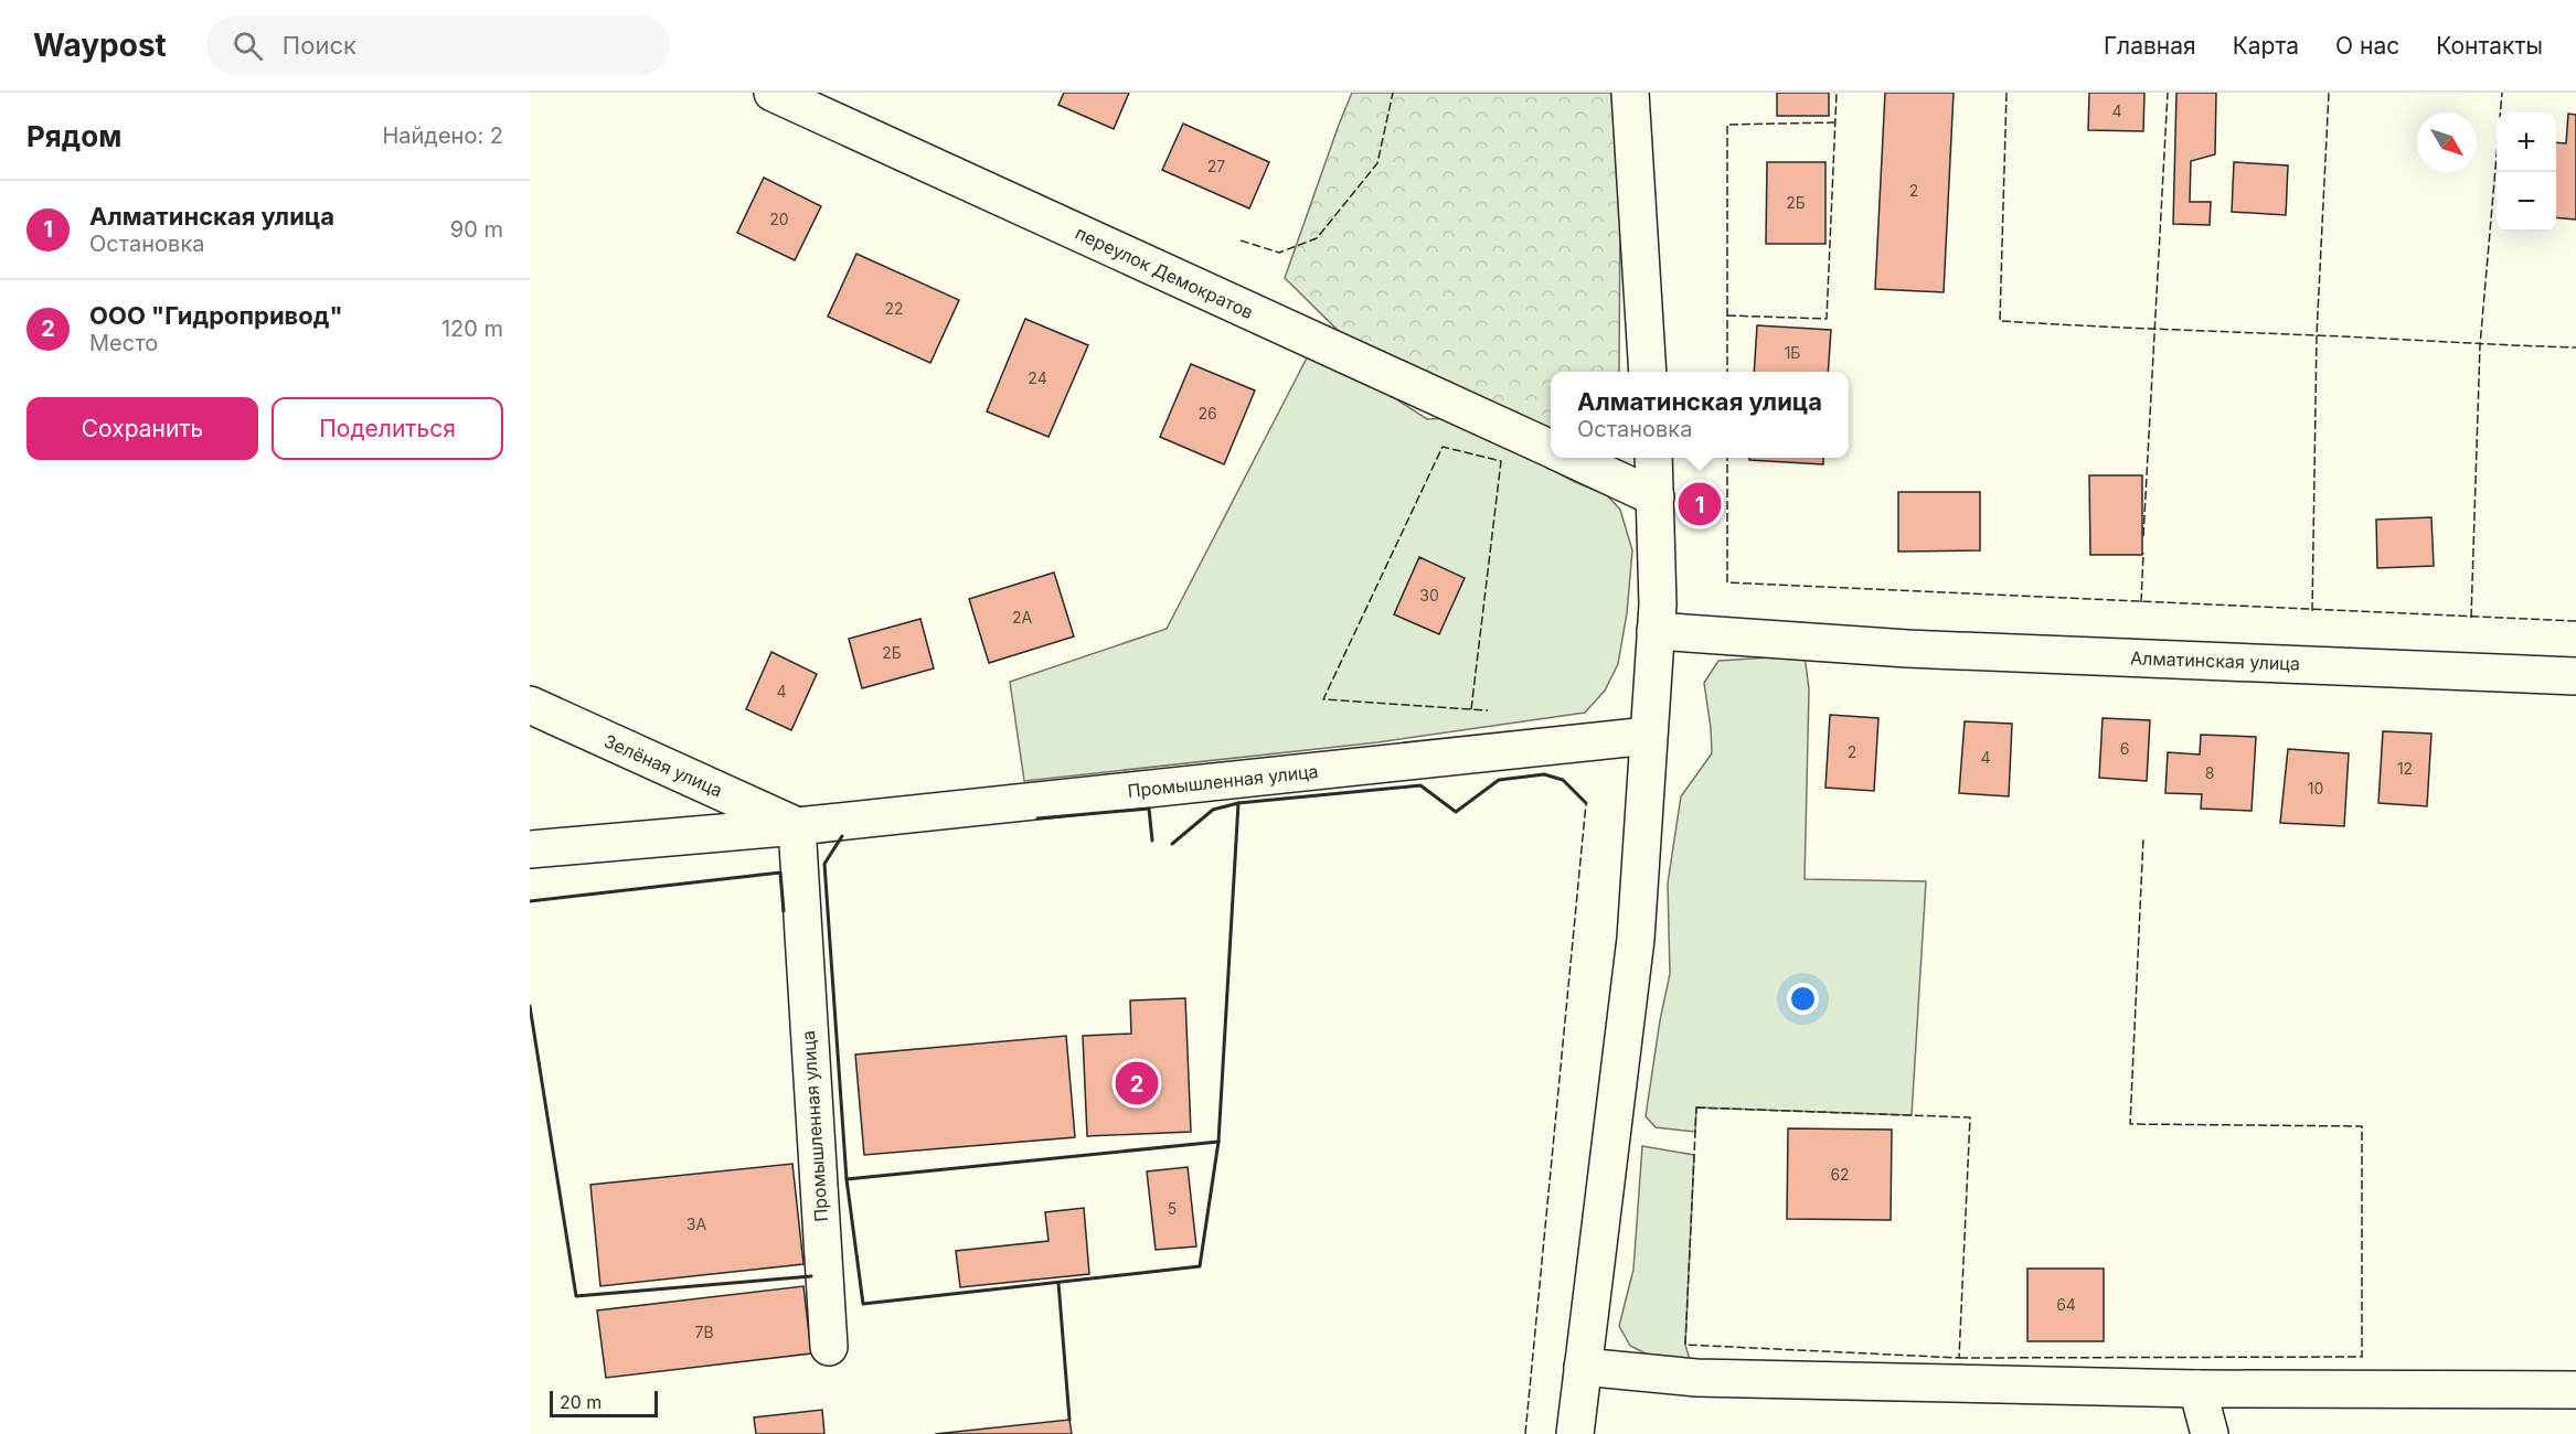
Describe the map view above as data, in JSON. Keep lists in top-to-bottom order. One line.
{"streets":{"street":["переулок Демократов","Алматинская улица","Зелёная улица","Промышленная улица"]},"crossings":[["Зелёная улица","Промышленная улица"]],"house_numbers":["4","27","2","2Б","20","22","1Б","24","26","30","2А","2Б","4","6","2","4","12","8","10","62","5","3А","64","7В"],"scale_bar":"20 m","north":"bottom right","page":{"header":"Waypost","search":"Поиск","nav":["Главная","Карта","О нас","Контакты"],"heading":["Рядом","Найдено: 2"],"map_buttons":["+","−"],"list":[{"mark":"1","name":"Алматинская улица","note":"Остановка","value":"90 m"},{"mark":"2","name":"ООО \"Гидропривод\"","note":"Место","value":"120 m"}],"popup":["Алматинская улица","Остановка"],"buttons":["Сохранить","Поделиться"],"pins":["1","2"],"scale":"20 m"}}
